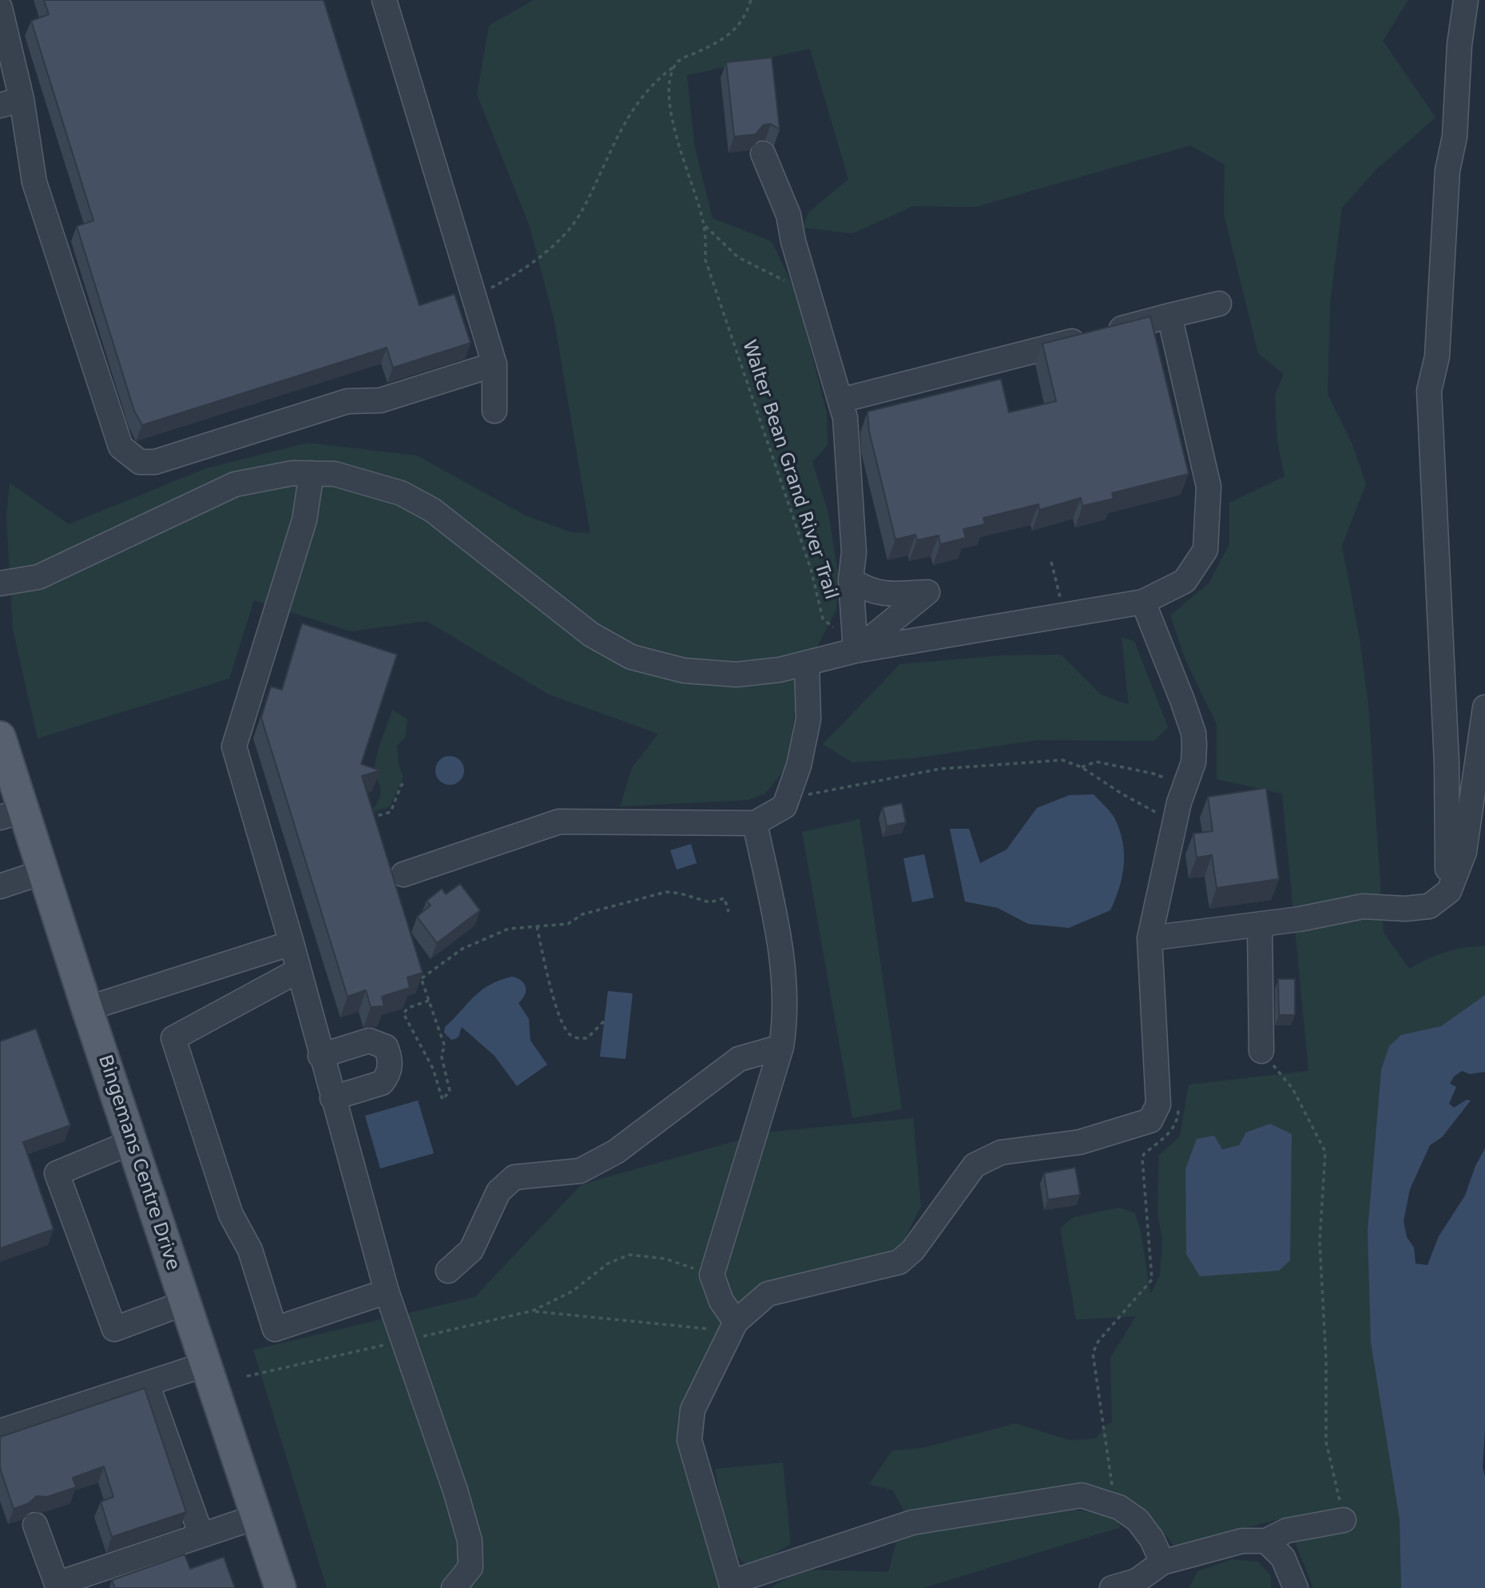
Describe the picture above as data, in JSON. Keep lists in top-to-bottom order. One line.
{"streets":{"main road":["Bingemans Centre Drive"],"path":["Walter Bean Grand River Trail"]}}
